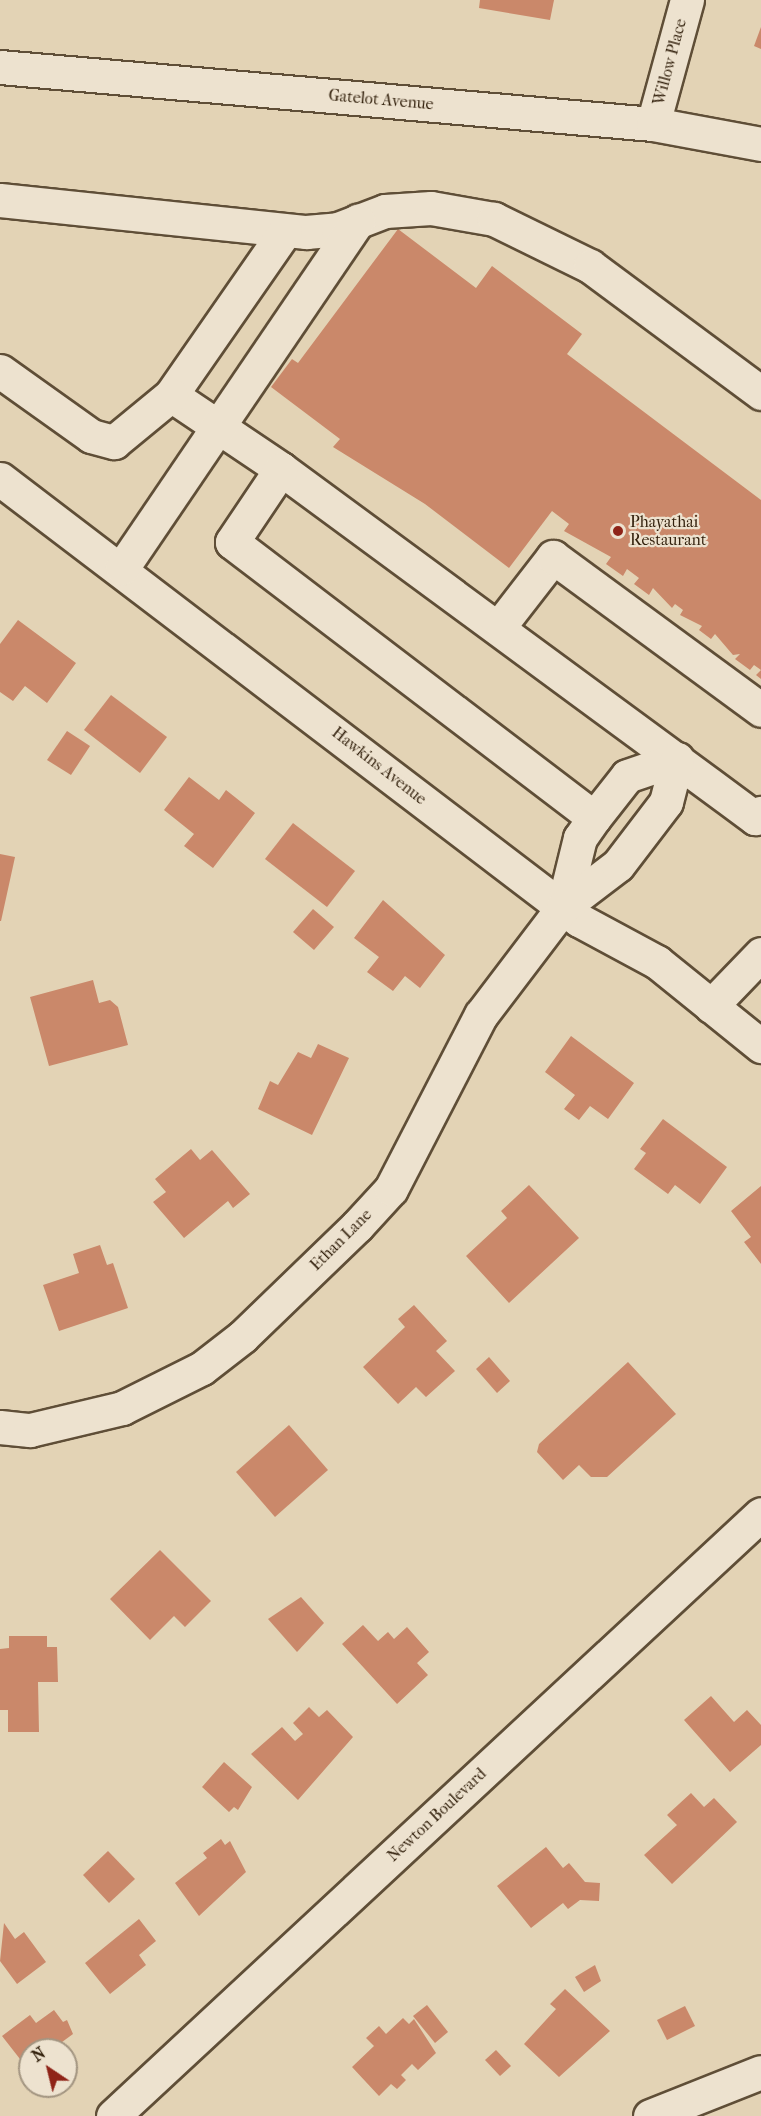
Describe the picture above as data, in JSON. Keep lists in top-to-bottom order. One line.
{"streets":{"street":["Willow Place","Gatelot Avenue","Hawkins Avenue","Ethan Lane","Newton Boulevard"]},"crossings":[["Willow Place","Gatelot Avenue"],["Hawkins Avenue","Ethan Lane"]],"places":["Phayathai Restaurant"],"north":"top left"}
